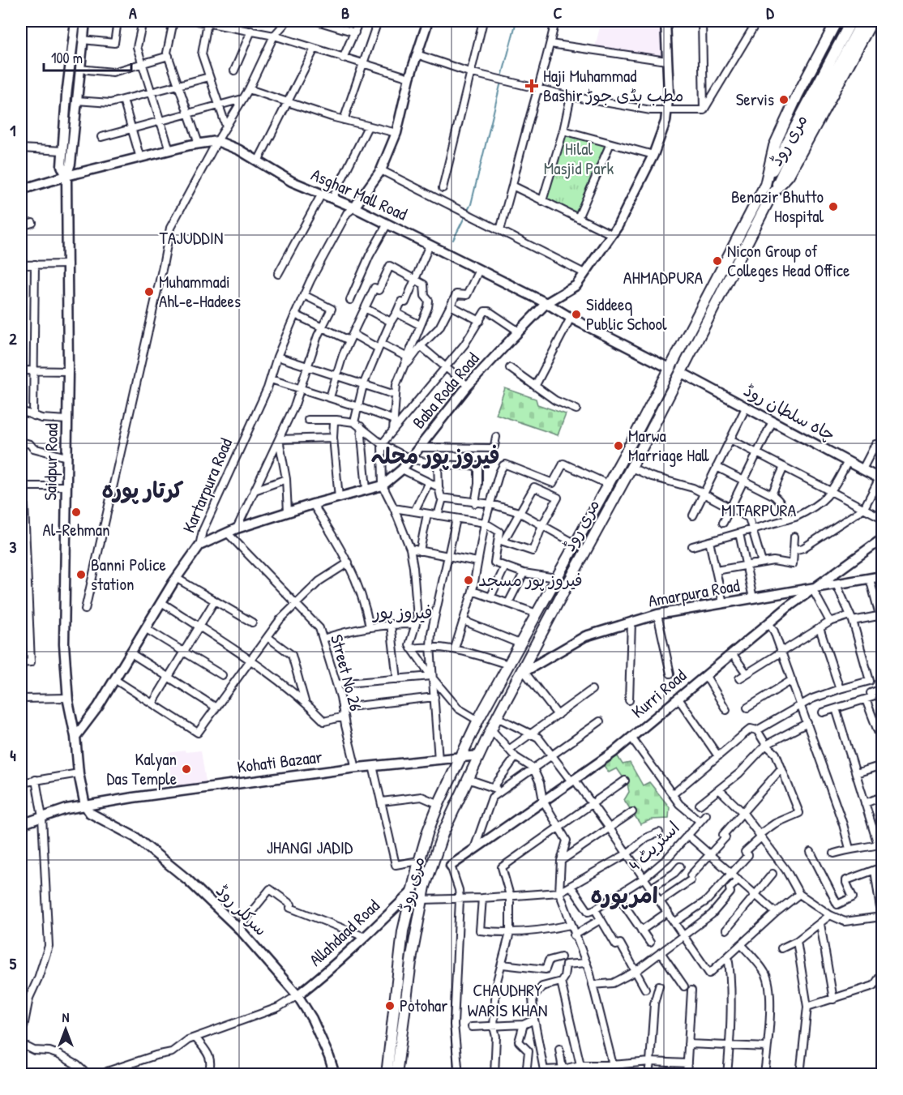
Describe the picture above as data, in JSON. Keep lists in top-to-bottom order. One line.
{"streets":{"main road":["مری روڈ"],"street":["Asghar Mall Road","Baba Roda Road","چاہ سلطان روڈ","Saidpur Road","Kartarpura Road","Amarpura Road","Street No 26","Kurri Road","Kohati Bazaar","اسٹریٹ 4","سرکلر روڈ","Allahdaad Road"]},"crossings":[["مری روڈ","Asghar Mall Road"],["مری روڈ","چاہ سلطان روڈ"],["مری روڈ","Amarpura Road"],["مری روڈ","Kohati Bazaar"],["مری روڈ","Allahdaad Road"],["Asghar Mall Road","Baba Roda Road"],["Asghar Mall Road","Saidpur Road"],["Asghar Mall Road","Kartarpura Road"],["Baba Roda Road","Kartarpura Road"],["Baba Roda Road","Street No 26"],["Saidpur Road","Kartarpura Road"],["Saidpur Road","Kohati Bazaar"],["Saidpur Road","سرکلر روڈ"],["Amarpura Road","Kurri Road"],["Street No 26","Kohati Bazaar"],["Kohati Bazaar","سرکلر روڈ"],["سرکلر روڈ","Allahdaad Road"]],"districts":["TAJUDDIN","AHMADPURA","فیروز پور محلہ","کرتار پورہ","MITARPURA","فیروز پور","JHANGI JADID","امرپورہ","CHAUDHRY WARIS KHAN"],"parks":["Hilal Masjid Park"],"places":{"health":["Haji Muhammad Bashir مطب ہڈی جوڑ"],"other":["Servis","Benazir Bhutto Hospital","Nicon Group of Colleges Head Office","Muhammadi Ahl-e-Hadees","Siddeeq Public School","Marwa Marriage Hall","Al-Rehman","Banni Police station","فیروز پور مسجد","Kalyan Das Temple","Potohar"]},"scale_bar":"100 m","north":"top","grid":{"columns":["A","B","C","D"],"rows":["1","2","3","4","5"]}}
